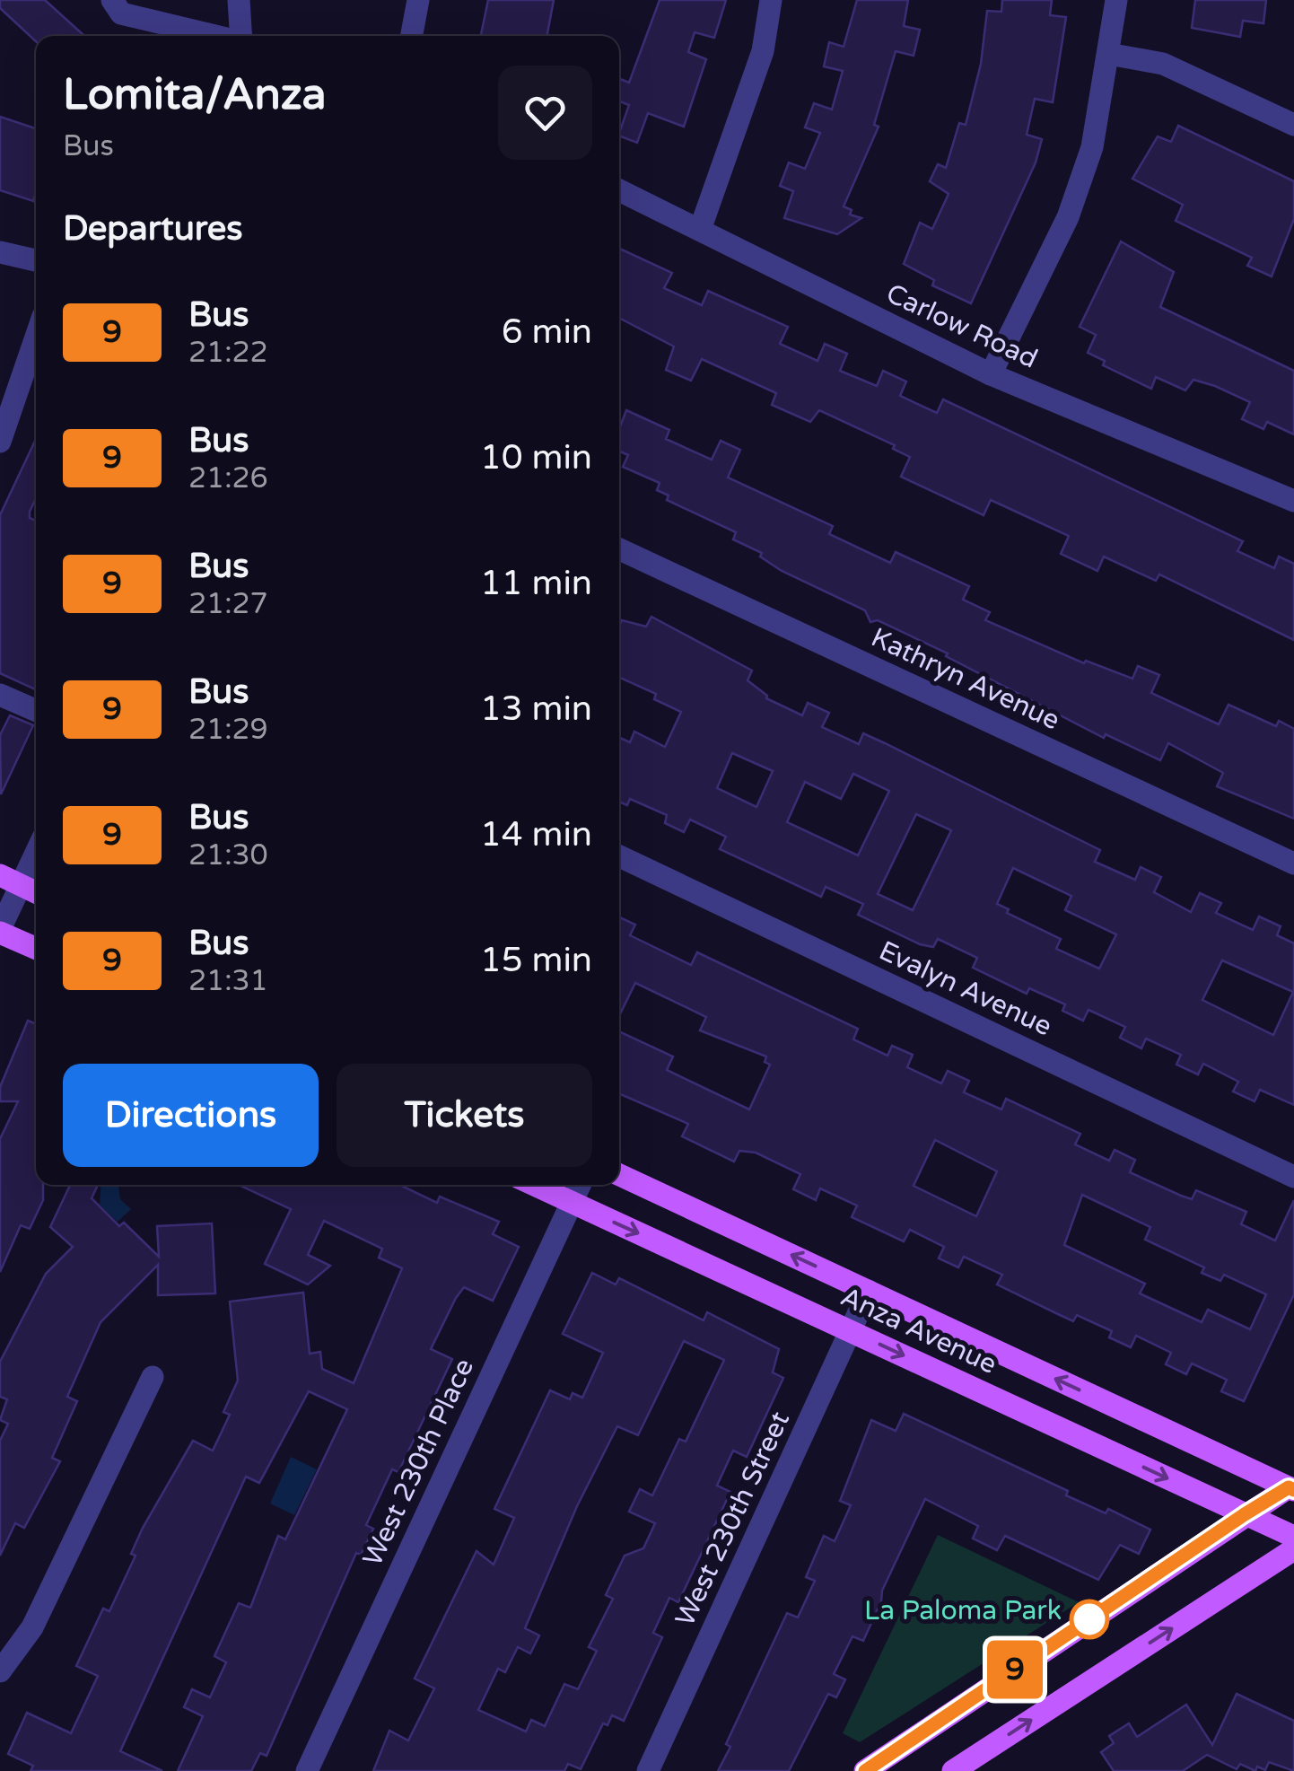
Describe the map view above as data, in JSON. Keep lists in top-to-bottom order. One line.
{"streets":{"main road":["Anza Avenue"],"street":["Carlow Road","Kathryn Avenue","Evalyn Avenue","West 230th Place","West 230th Street"]},"crossings":[["Anza Avenue","West 230th Place"],["Anza Avenue","West 230th Street"]],"parks":["La Paloma Park"],"lines":["bus line 9"],"page":{"on_map":"9","heading":[["Lomita/Anza","Bus"],"Departures"],"list":[{"mark":"9","name":"Bus","note":"21:22","value":"6 min"},{"mark":"9","name":"Bus","note":"21:26","value":"10 min"},{"mark":"9","name":"Bus","note":"21:27","value":"11 min"},{"mark":"9","name":"Bus","note":"21:29","value":"13 min"},{"mark":"9","name":"Bus","note":"21:30","value":"14 min"},{"mark":"9","name":"Bus","note":"21:31","value":"15 min"}],"buttons":["Directions","Tickets"]}}
